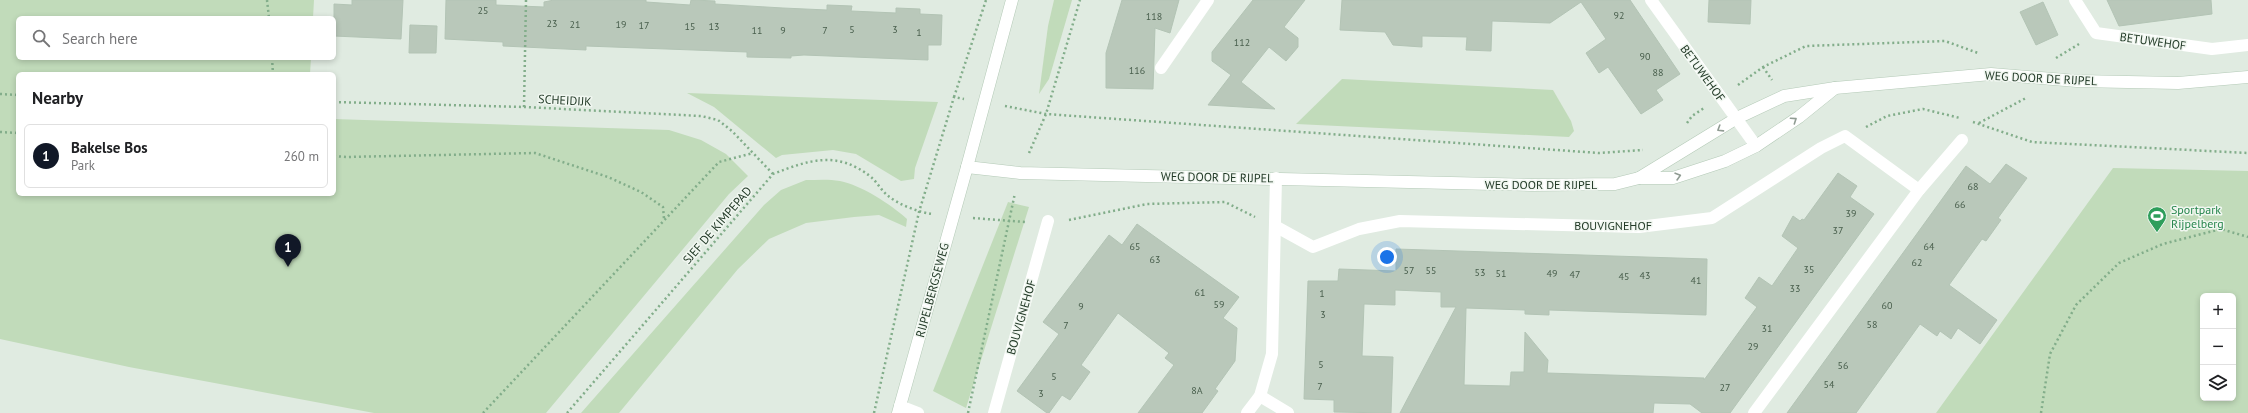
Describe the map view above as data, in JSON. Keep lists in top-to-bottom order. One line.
{"streets":{"street":["BETUWEHOF","WEG DOOR DE RIJPEL","BOUVIGNEHOF","RIJPELBERGSEWEG"],"path":["SCHEIDIJK","SJEF DE KIMPEPAD"]},"crossings":[["BETUWEHOF","WEG DOOR DE RIJPEL"],["WEG DOOR DE RIJPEL","RIJPELBERGSEWEG"],["SCHEIDIJK","SJEF DE KIMPEPAD"]],"places":{"sports":["Sportpark Rijpelberg"]},"house_numbers":["25","92","118","23","21","19","17","15","13","5","3","11","9","7","1","112","90","116","88","68","66","39","37","65","64","63","62","35","57","55","53","51","49","47","43","45","41","33","61","1","59","60","9","3","58","7","31","29","5","56","5","54","7","27","8A","3"],"page":{"search":"Search here","heading":"Nearby","list":[{"mark":"1","name":"Bakelse Bos","note":"Park","value":"260 m"}],"pins":"1","map_buttons":["+","−"]}}
